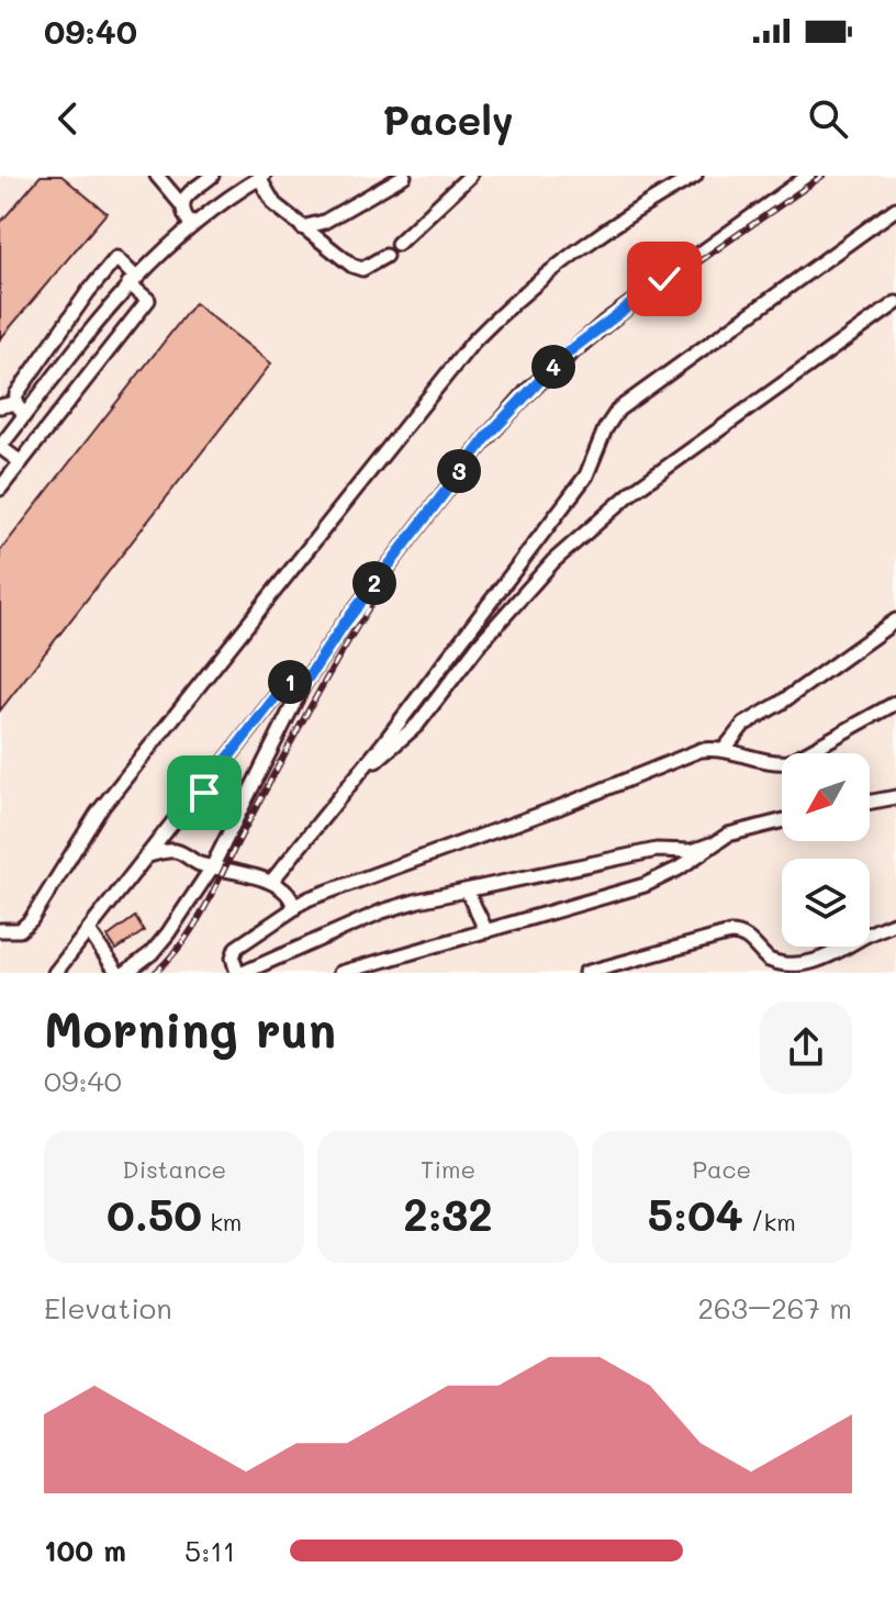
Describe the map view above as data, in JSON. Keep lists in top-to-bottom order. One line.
{"north":"bottom left","page":{"status":"09:40","header":"Pacely","pins":["4","3","2","1"],"heading":["Morning run","09:40"],"stats":[["Distance","0.50 km"],["Time","2:32"],["Pace","5:04 /km"]],"chart":["Elevation","263–267 m"],"list":[{"name":"100 m","note":"5:11"}]}}
